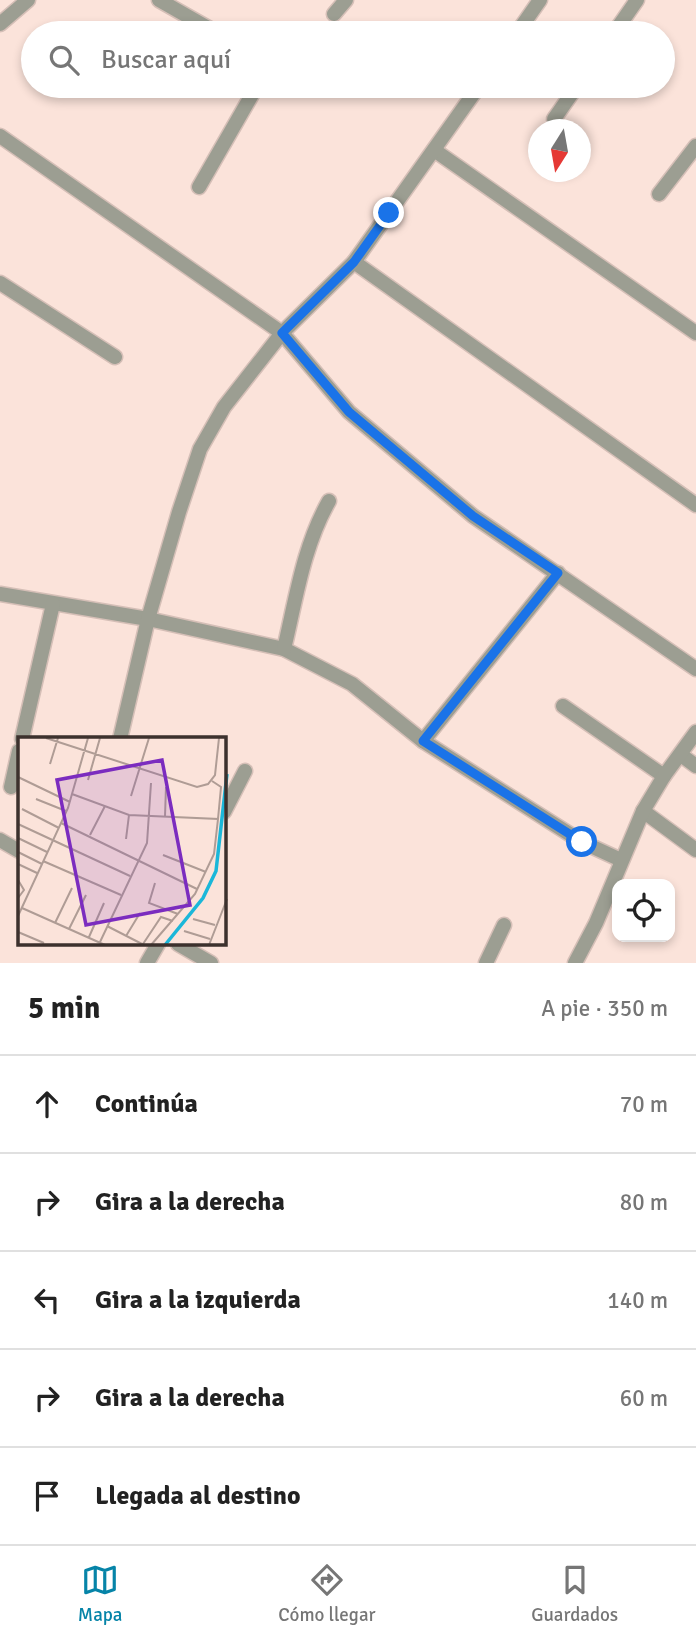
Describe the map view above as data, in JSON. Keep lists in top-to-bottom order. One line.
{"north":"bottom","page":{"search":"Buscar aquí","heading":["5 min","A pie · 350 m"],"list":[["Continúa","70 m"],["Gira a la derecha","80 m"],["Gira a la izquierda","140 m"],["Gira a la derecha","60 m"],"Llegada al destino"],"nav":["Mapa","Cómo llegar","Guardados"]}}
